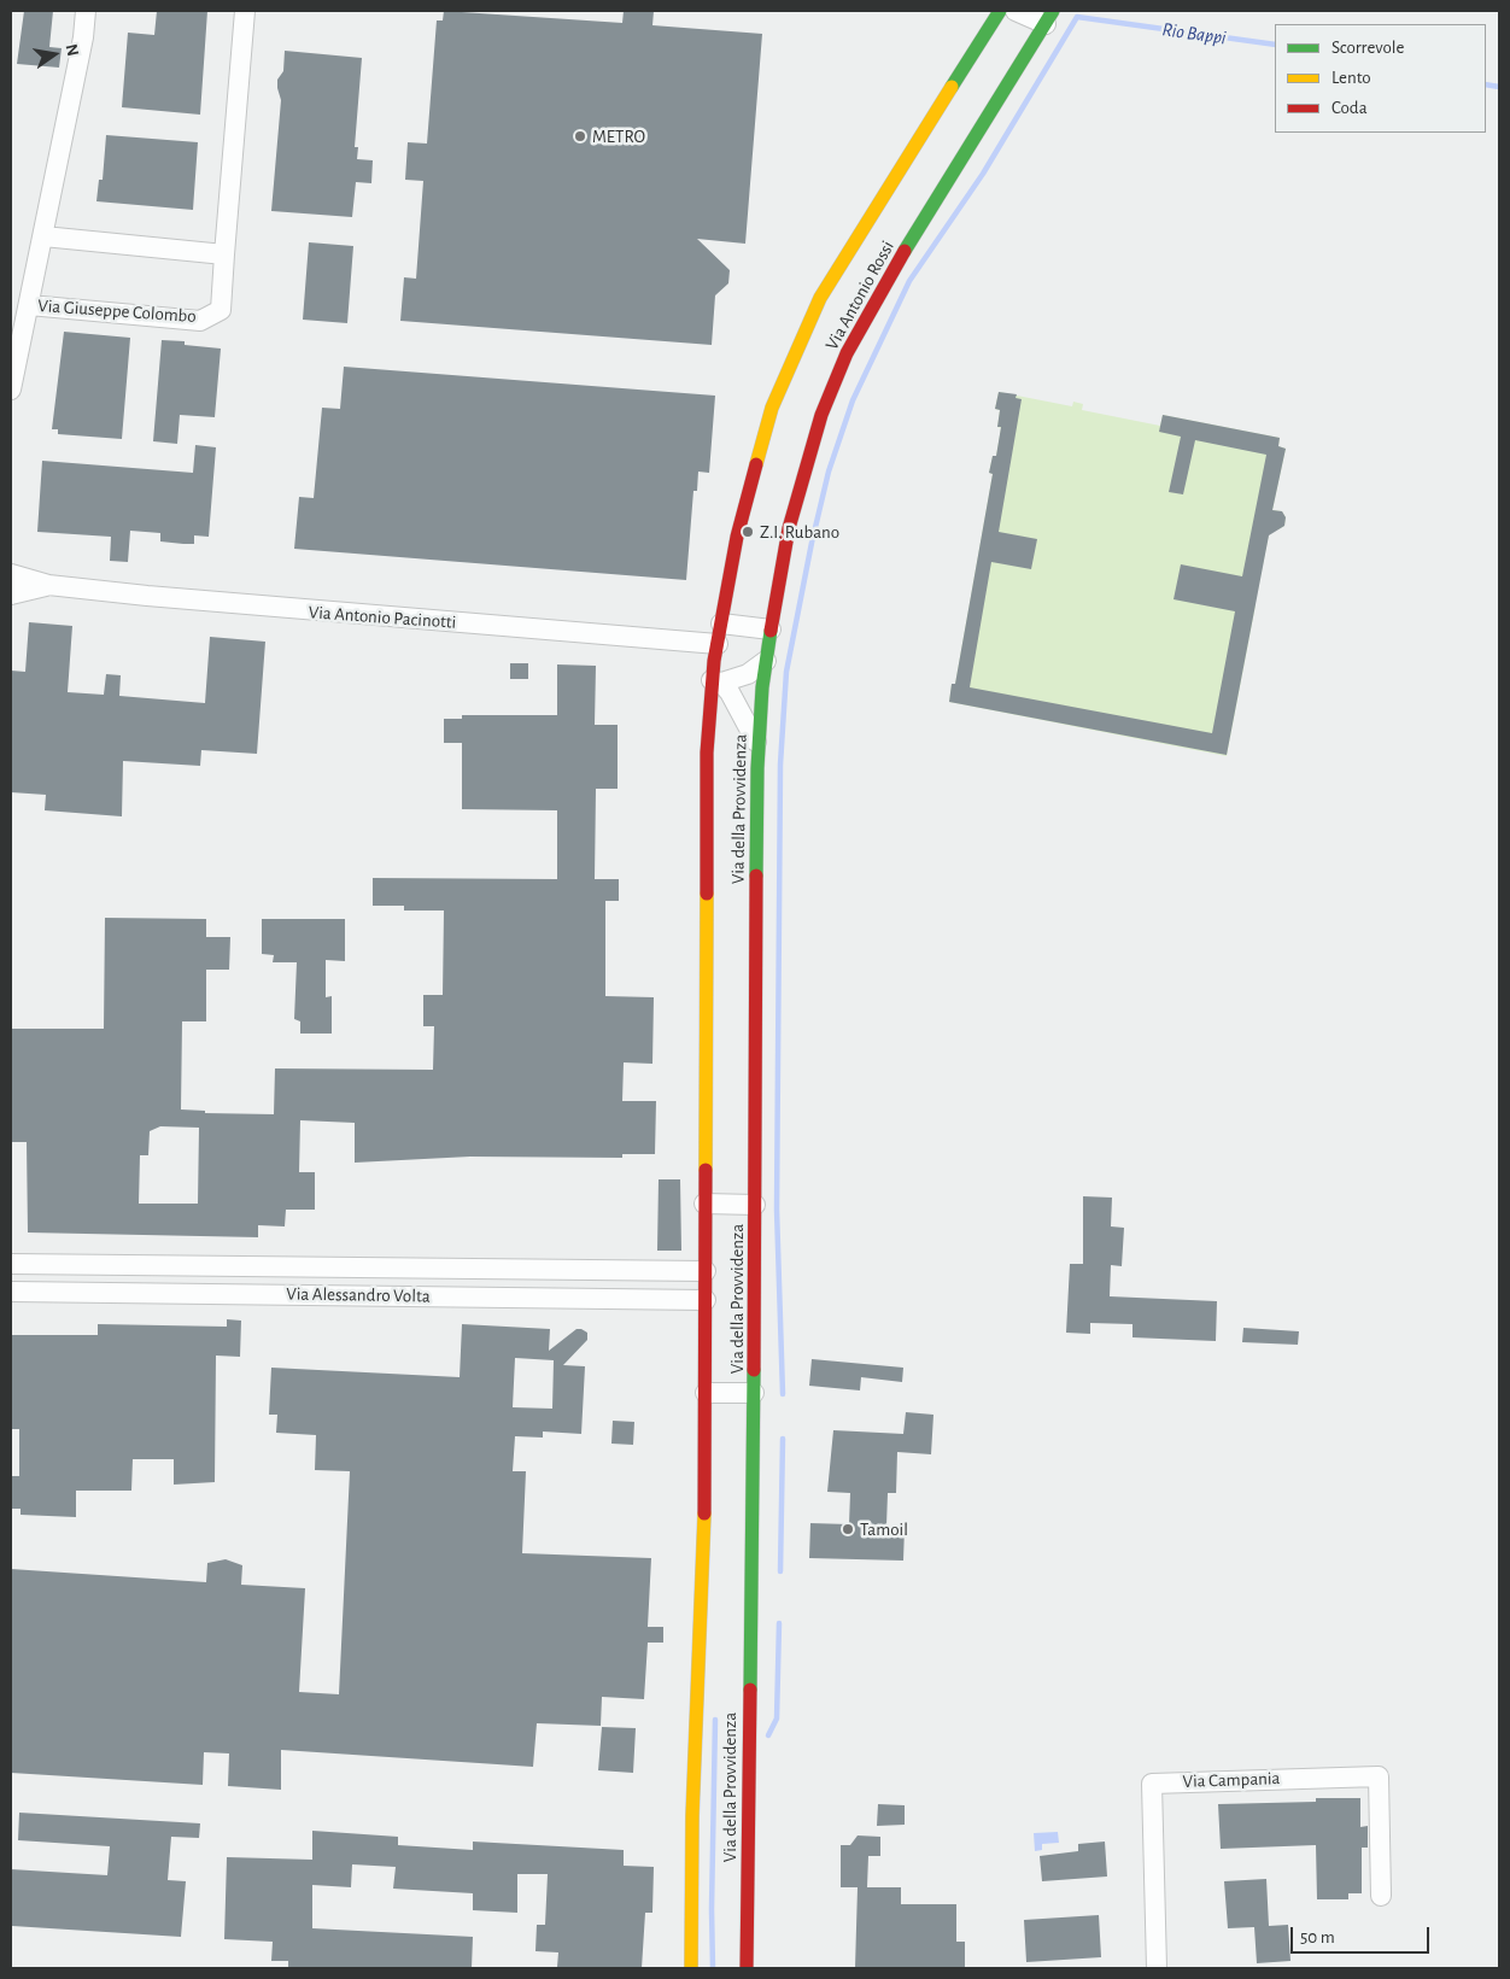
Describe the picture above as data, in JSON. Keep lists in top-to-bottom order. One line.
{"streets":{"street":["Via Antonio Rossi","Via Giuseppe Colombo","Via Antonio Pacinotti","Via della Provvidenza","Via Alessandro Volta","Via Campania"]},"crossings":[["Via Antonio Rossi","Via della Provvidenza"],["Via della Provvidenza","Via Alessandro Volta"]],"water":["Rio Bappi"],"places":["METRO","Z.I. Rubano","Tamoil"],"legend":["Scorrevole","Lento","Coda"],"scale_bar":"50 m","north":"right"}
